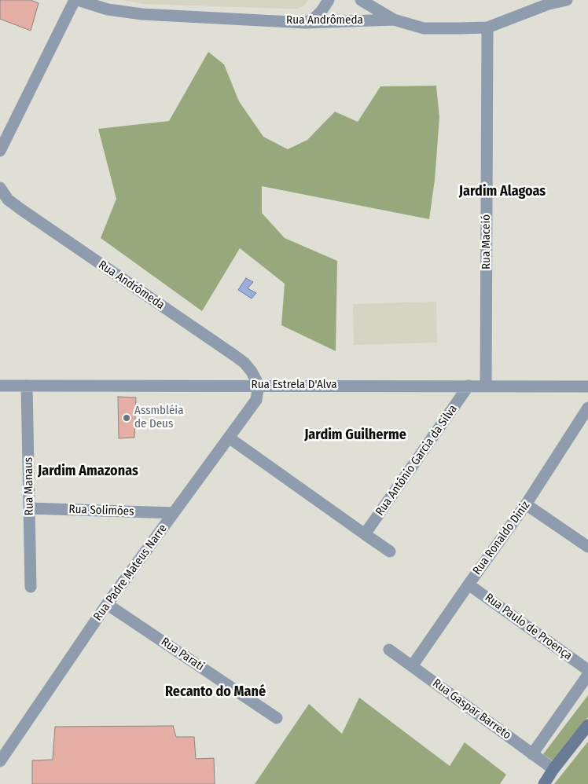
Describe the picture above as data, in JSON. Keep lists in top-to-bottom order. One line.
{"streets":{"street":["Rua Andrômeda","Rua Maceió","Rua Estrela D'Alva","Rua Antônio Garcia da Silva","Rua Manaus","Rua Solimões","Rua Ronaldo Diniz","Rua Padre Mateus Narre","Rua Paulo de Proença","Rua Parati","Rua Gaspar Barreto"]},"crossings":[["Rua Andrômeda","Rua Maceió"],["Rua Andrômeda","Rua Estrela D'Alva"],["Rua Andrômeda","Rua Padre Mateus Narre"],["Rua Maceió","Rua Estrela D'Alva"],["Rua Estrela D'Alva","Rua Antônio Garcia da Silva"],["Rua Estrela D'Alva","Rua Manaus"],["Rua Estrela D'Alva","Rua Padre Mateus Narre"],["Rua Manaus","Rua Solimões"],["Rua Solimões","Rua Padre Mateus Narre"],["Rua Ronaldo Diniz","Rua Paulo de Proença"],["Rua Ronaldo Diniz","Rua Gaspar Barreto"],["Rua Padre Mateus Narre","Rua Parati"]],"districts":["Jardim Alagoas","Jardim Guilherme","Jardim Amazonas","Recanto do Mané"],"places":["Assmbléia de Deus"]}
